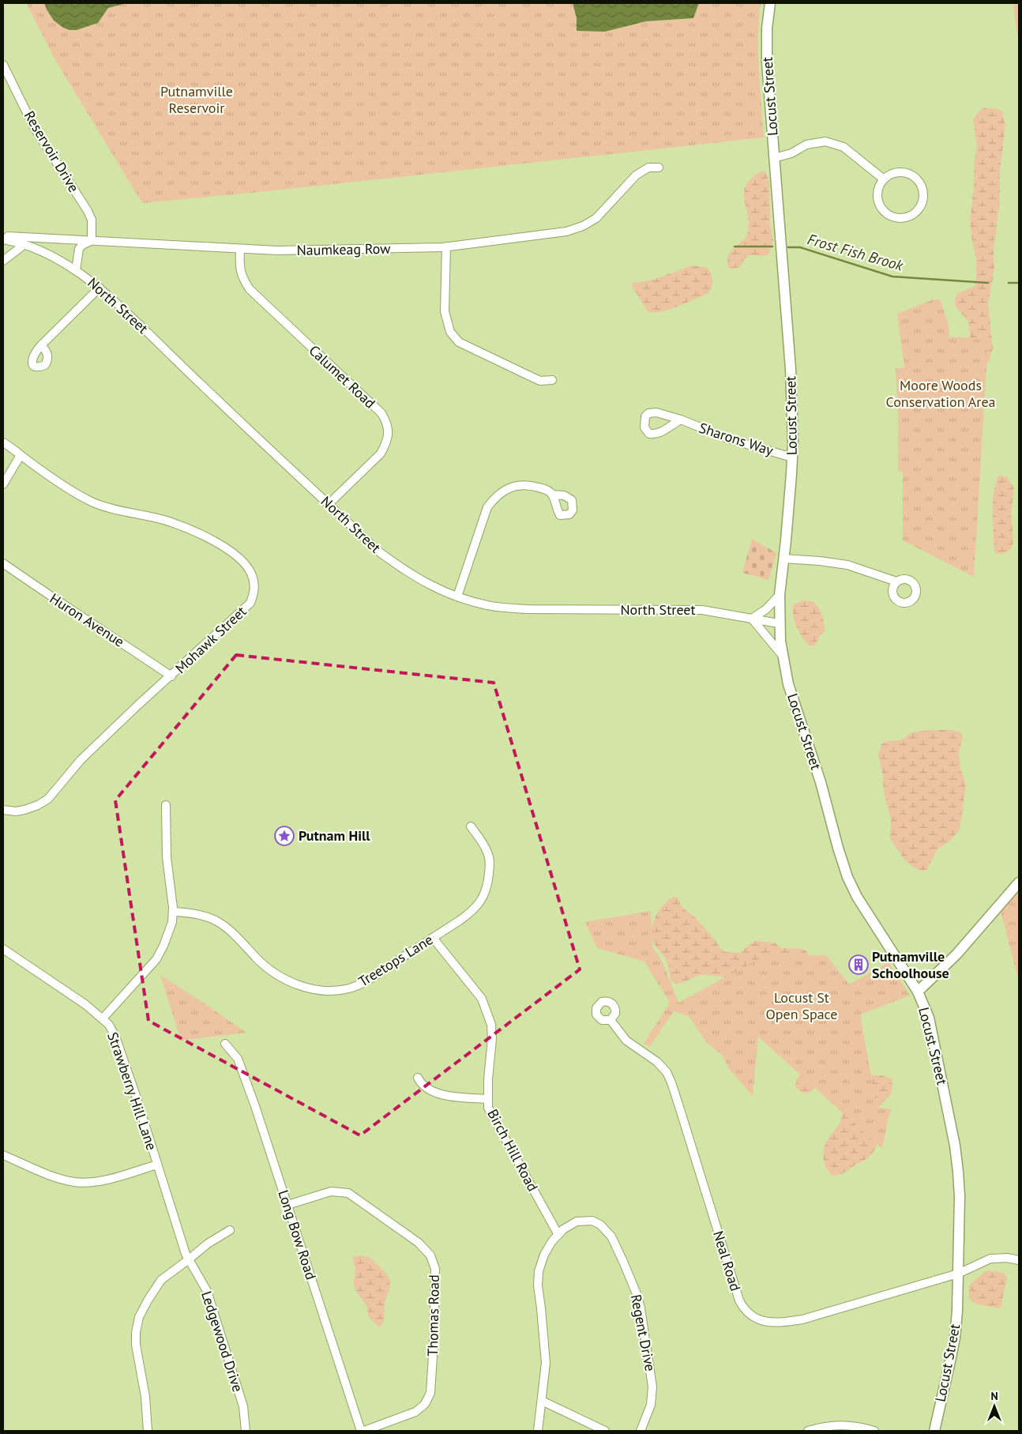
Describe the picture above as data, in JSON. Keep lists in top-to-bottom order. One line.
{"streets":{"main road":["Locust Street"],"street":["Reservoir Drive","Naumkeag Row","North Street","Calumet Road","Sharons Way","Huron Avenue","Mohawk Street","Treetops Lane","Strawberry Hill Lane","Birch Hill Road","Long Bow Road","Neal Road","Thomas Road","Regent Drive","Ledgewood Drive"]},"crossings":[["Locust Street","North Street"],["Locust Street","Sharons Way"],["Locust Street","Neal Road"],["Reservoir Drive","Naumkeag Row"],["Naumkeag Row","Calumet Road"],["North Street","Calumet Road"],["Huron Avenue","Mohawk Street"],["Treetops Lane","Birch Hill Road"],["Strawberry Hill Lane","Ledgewood Drive"],["Birch Hill Road","Regent Drive"],["Long Bow Road","Thomas Road"]],"water":["Frost Fish Brook"],"parks":["Putnamville Reservoir","Moore Woods Conservation Area","Locust St Open Space"],"places":{"place":["Putnam Hill"],"building":["Putnamville Schoolhouse"]},"north":"top"}
